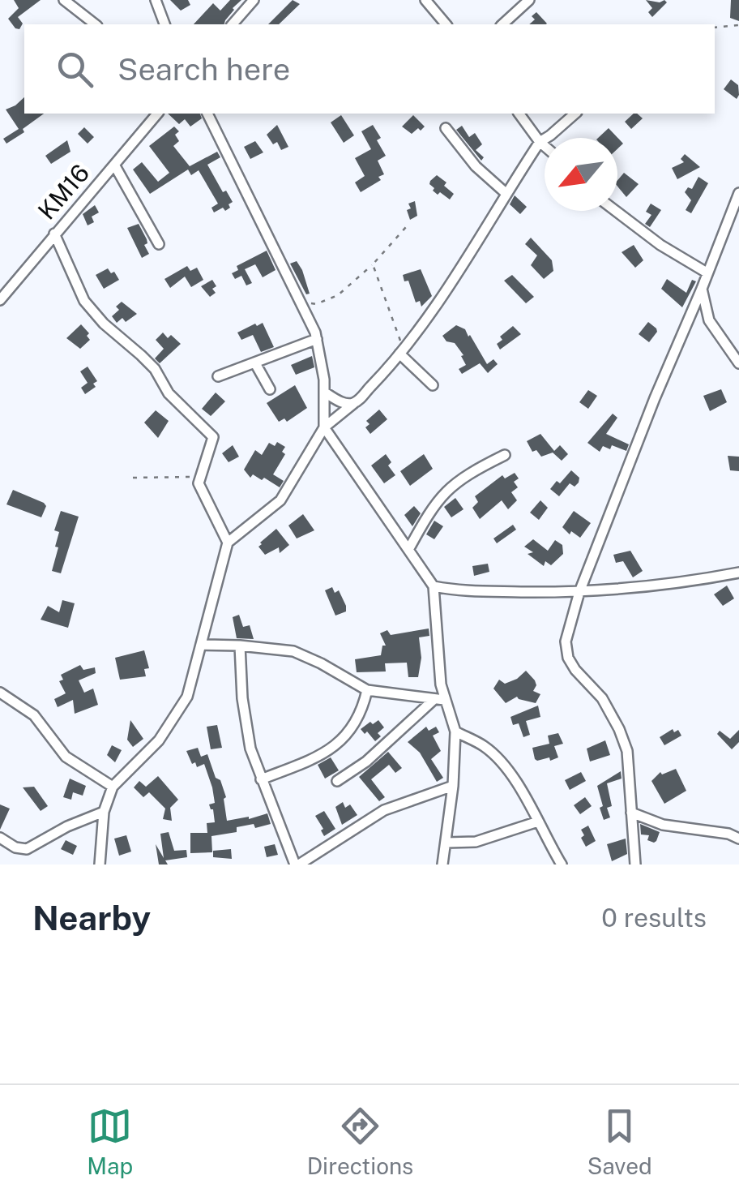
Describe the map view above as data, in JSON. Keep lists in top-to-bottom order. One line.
{"streets":{"street":["KM16"]},"north":"bottom left","page":{"search":"Search here","heading":["Nearby","0 results"],"nav":["Map","Directions","Saved"]}}
